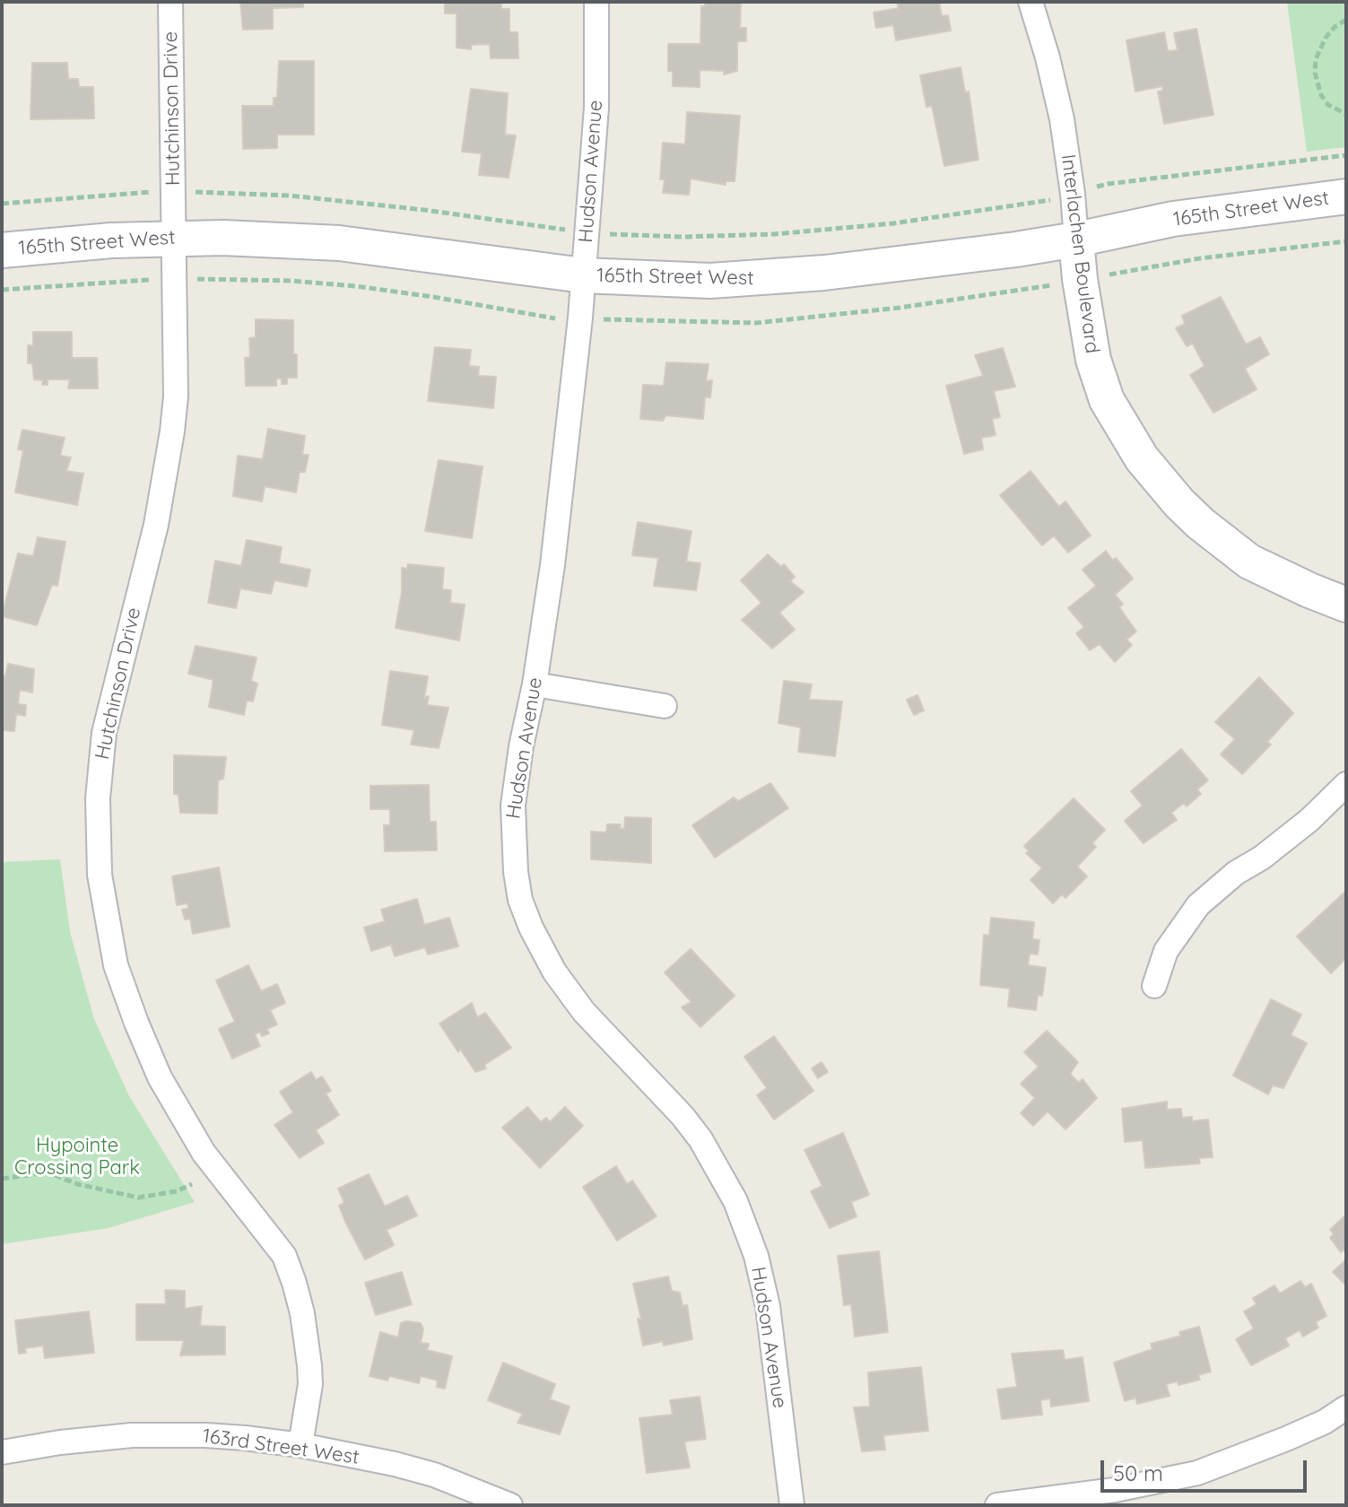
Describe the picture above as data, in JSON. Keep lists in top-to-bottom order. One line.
{"streets":{"street":["Hutchinson Drive","Hudson Avenue","165th Street West","Interlachen Boulevard","163rd Street West"]},"crossings":[["Hutchinson Drive","165th Street West"],["Hutchinson Drive","163rd Street West"],["Hudson Avenue","165th Street West"],["165th Street West","Interlachen Boulevard"]],"parks":["Hypointe Crossing Park"],"scale_bar":"50 m"}
